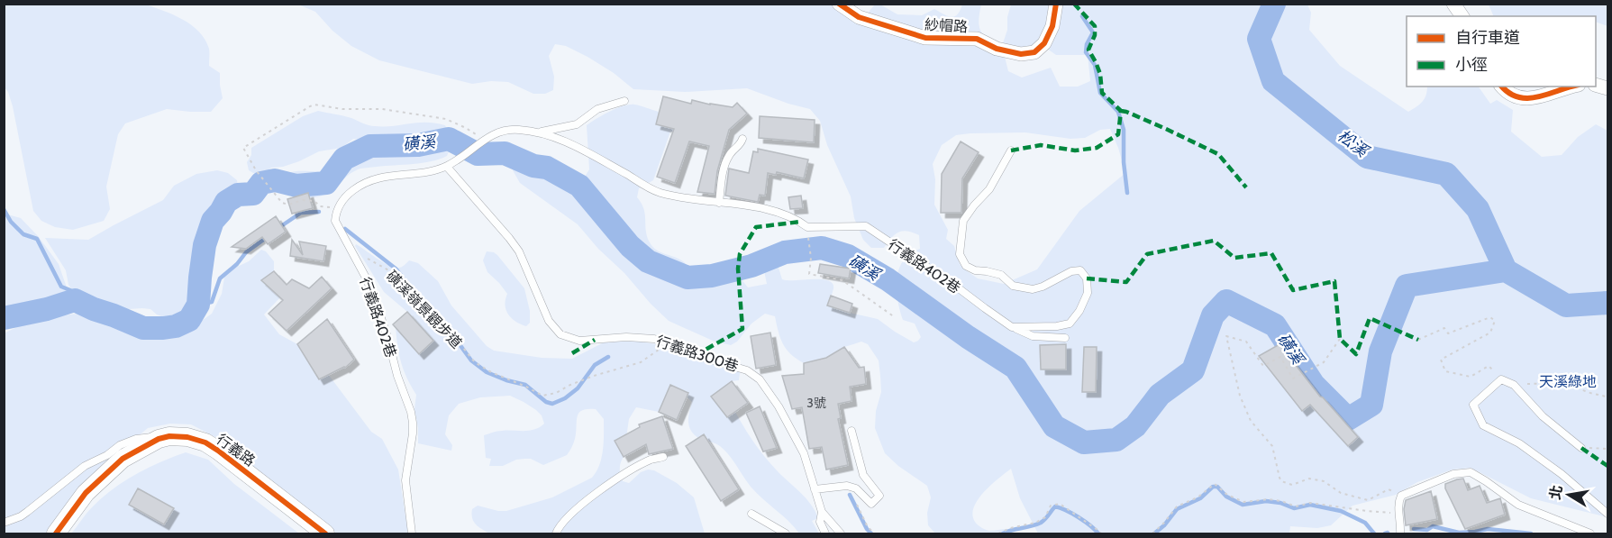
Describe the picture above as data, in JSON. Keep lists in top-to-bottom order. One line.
{"streets":{"street":["紗帽路","行義路"],"lane":["行義路402巷","行義路300巷"],"path":["磺溪嶺景觀步道"]},"crossings":[["行義路402巷","磺溪嶺景觀步道"],["行義路402巷","行義路300巷"],["磺溪嶺景觀步道","行義路300巷"]],"water":["磺溪","松溪"],"parks":["天溪綠地"],"house_numbers":["3號"],"legend":["自行車道","小徑"],"north":"left"}
